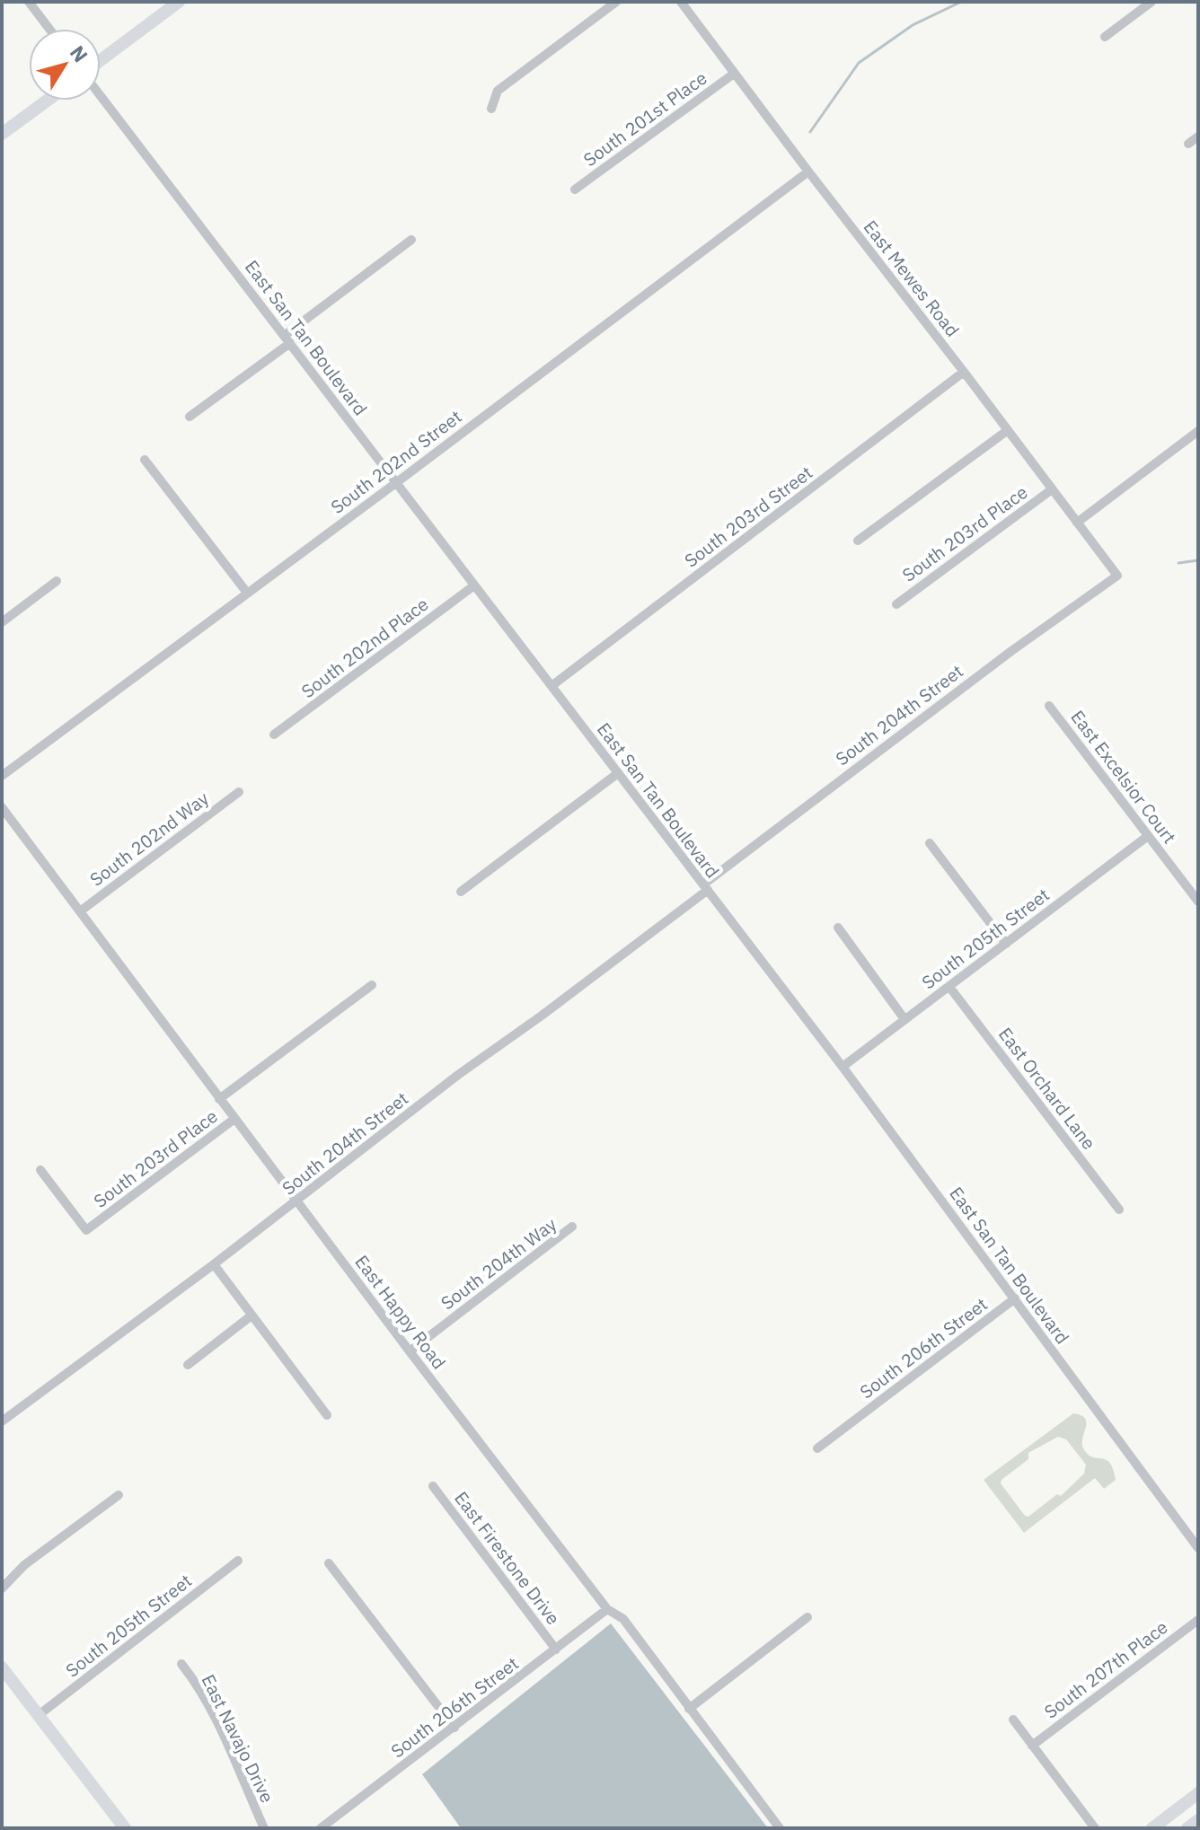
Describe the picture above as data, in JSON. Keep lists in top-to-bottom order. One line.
{"streets":{"street":["South 201st Place","East Mewes Road","East San Tan Boulevard","South 202nd Street","South 203rd Street","South 203rd Place","South 202nd Place","South 204th Street","East Excelsior Court","South 202nd Way","South 205th Street","East Orchard Lane","South 204th Way","East Happy Road","South 206th Street","East Firestone Drive","South 207th Place","East Navajo Drive"]},"crossings":[["South 201st Place","East Mewes Road"],["East Mewes Road","South 202nd Street"],["East Mewes Road","South 203rd Street"],["East Mewes Road","South 203rd Place"],["East Mewes Road","South 204th Street"],["East San Tan Boulevard","South 202nd Street"],["East San Tan Boulevard","South 203rd Street"],["East San Tan Boulevard","South 202nd Place"],["East San Tan Boulevard","South 204th Street"],["East San Tan Boulevard","South 205th Street"],["East San Tan Boulevard","South 206th Street"],["South 203rd Place","East Happy Road"],["South 204th Street","East Happy Road"],["East Excelsior Court","South 205th Street"],["South 202nd Way","East Happy Road"],["South 205th Street","East Orchard Lane"],["South 204th Way","East Happy Road"],["East Happy Road","South 206th Street"],["South 206th Street","East Firestone Drive"]],"north":"top right"}
